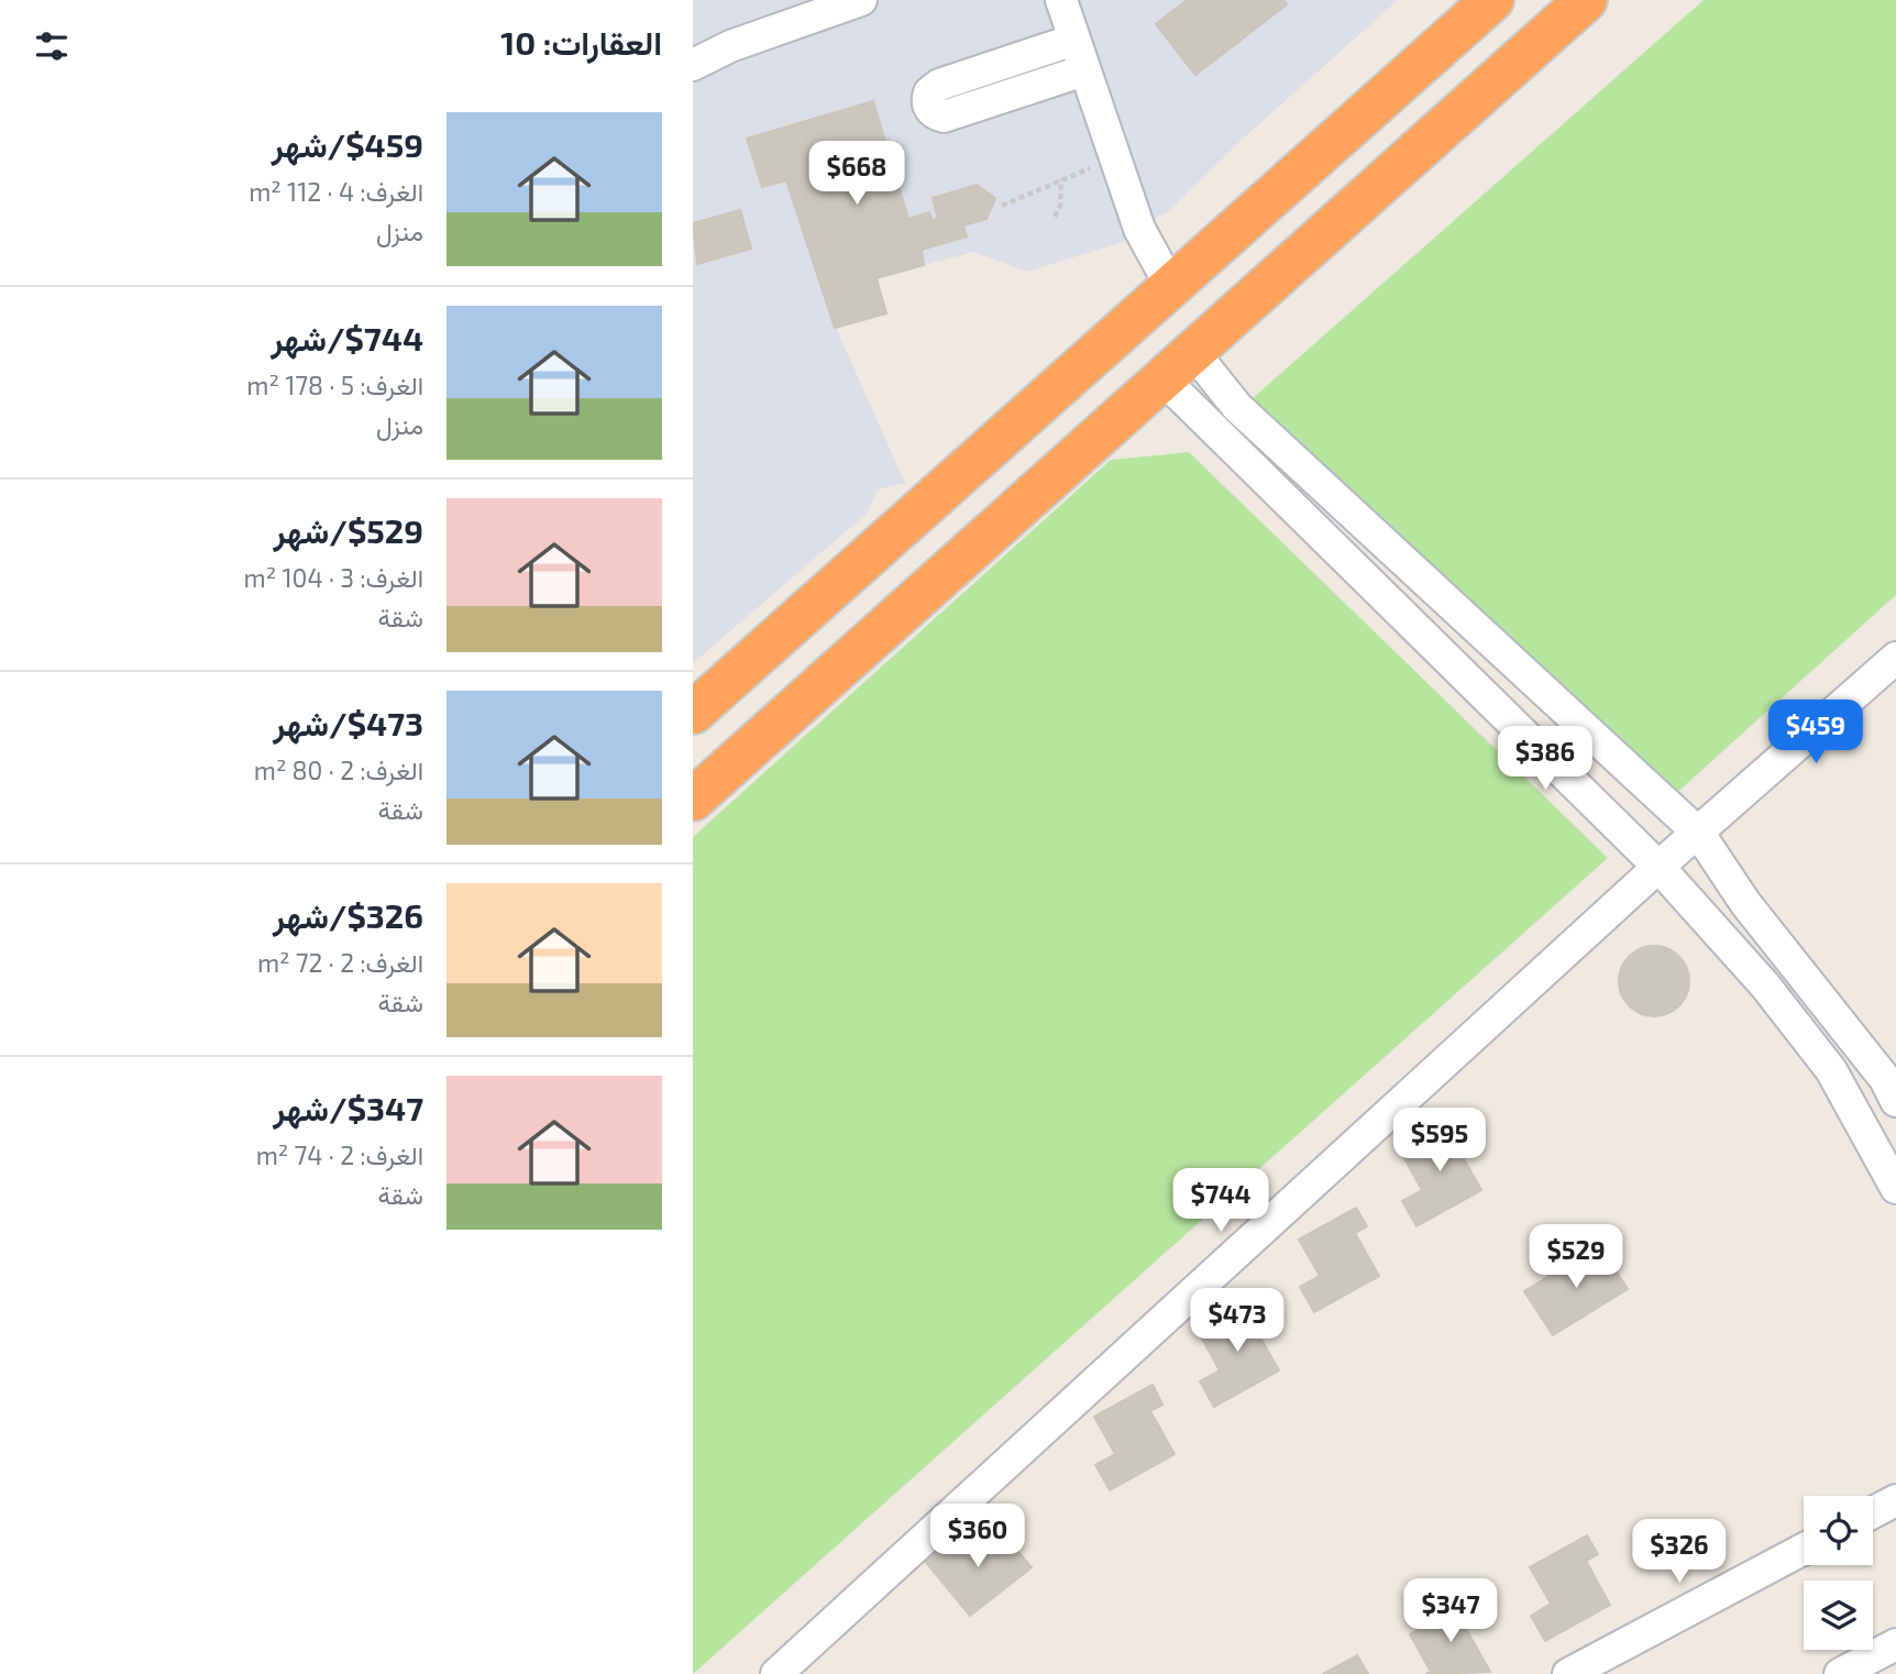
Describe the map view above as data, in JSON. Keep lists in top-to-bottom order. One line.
{"page":{"heading":"العقارات: 10","list":[{"name":"$459/شهر","note":"الغرف: 4 · 112 m² · منزل"},{"name":"$744/شهر","note":"الغرف: 5 · 178 m² · منزل"},{"name":"$529/شهر","note":"الغرف: 3 · 104 m² · شقة"},{"name":"$473/شهر","note":"الغرف: 2 · 80 m² · شقة"},{"name":"$326/شهر","note":"الغرف: 2 · 72 m² · شقة"},{"name":"$347/شهر","note":"الغرف: 2 · 74 m² · شقة"}],"price":["$668","$459","$386","$595","$744","$529","$473","$360","$326","$347"]}}
